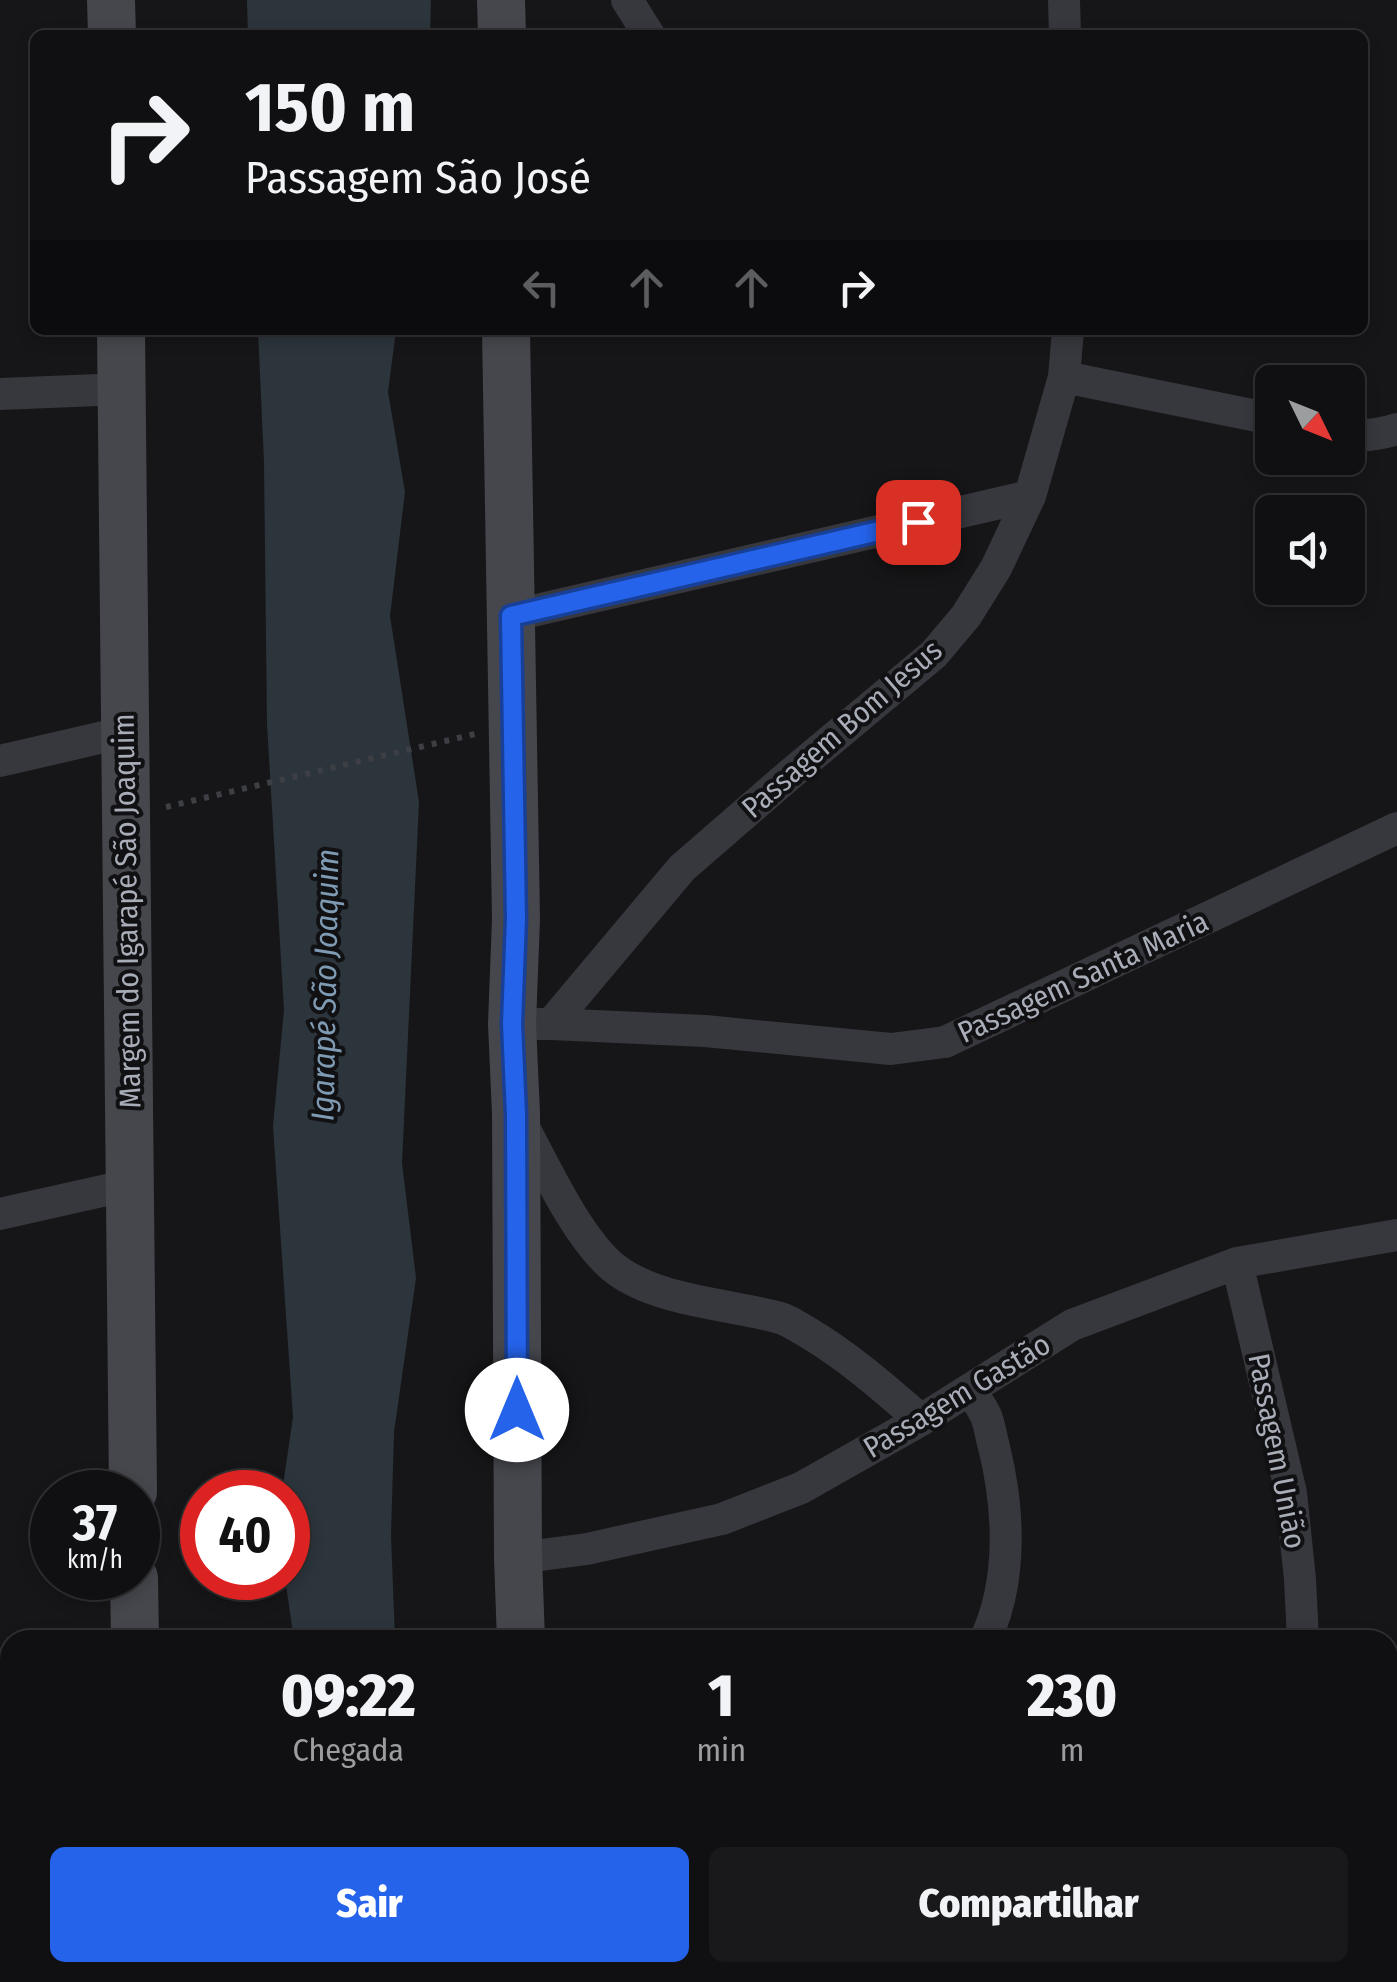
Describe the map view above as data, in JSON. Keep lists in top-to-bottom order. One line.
{"streets":{"street":["Passagem Bom Jesus","Margem do Igarapé São Joaquim","Passagem Santa Maria","Passagem Gastão","Passagem União"]},"crossings":[["Passagem Bom Jesus","Passagem Santa Maria"],["Passagem Gastão","Passagem União"]],"water":["Igarapé São Joaquim"],"north":"bottom right","page":{"turn":["150 m","Passagem São José"],"speed":"37 km/h","limit":"40","eta":["09:22","Chegada","1","min","230","m"],"buttons":["Sair","Compartilhar"]}}
